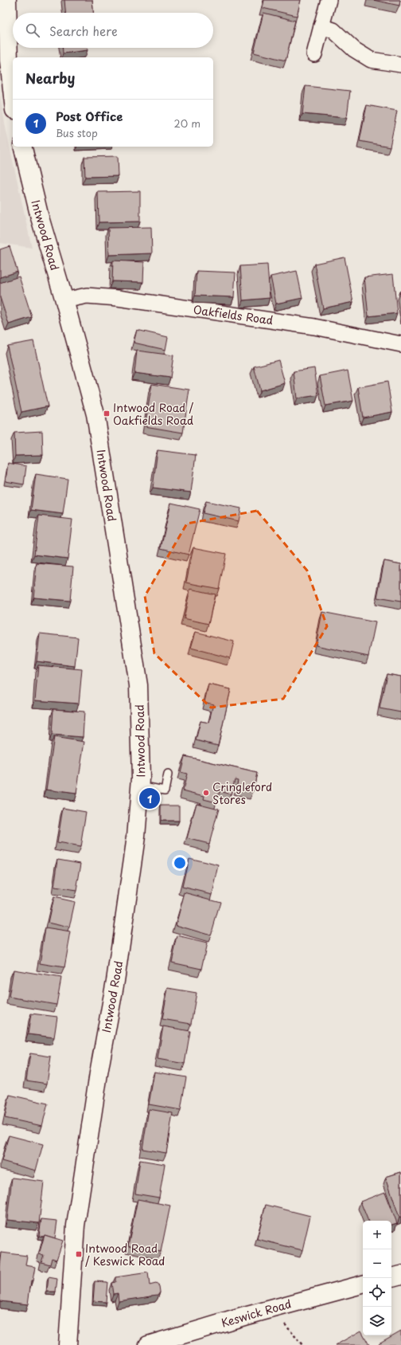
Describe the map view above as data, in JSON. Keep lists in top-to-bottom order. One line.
{"streets":{"street":["Intwood Road","Oakfields Road","Keswick Road"]},"crossings":[["Intwood Road","Oakfields Road"]],"places":{"transit":["Intwood Road / Oakfields Road","Intwood Road / Keswick Road"],"other":["Cringleford Stores"]},"page":{"search":"Search here","heading":"Nearby","list":[{"mark":"1","name":"Post Office","note":"Bus stop","value":"20 m"}],"pins":"1","map_buttons":["+","−"]}}
